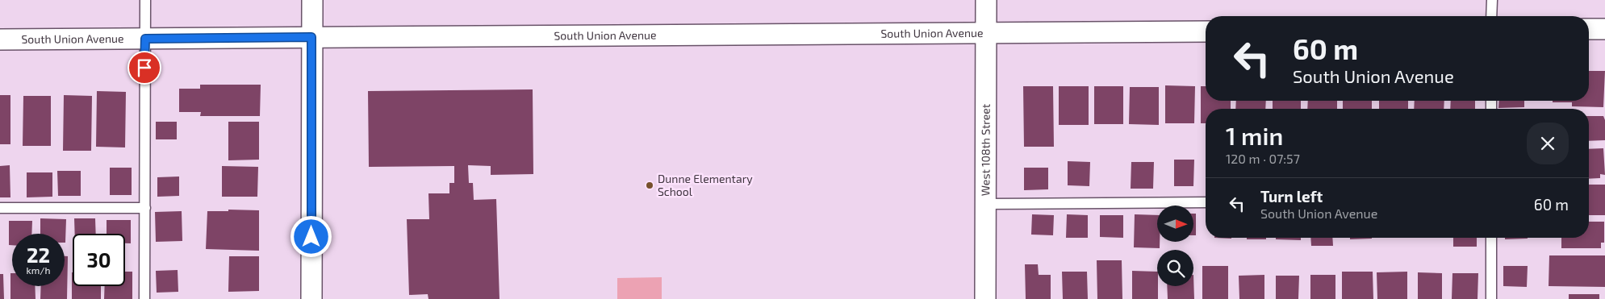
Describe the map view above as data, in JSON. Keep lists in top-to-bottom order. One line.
{"streets":{"street":["South Union Avenue","West 108th Street"]},"crossings":[["South Union Avenue","West 108th Street"]],"places":["Dunne Elementary School"],"north":"right","page":{"turn":["60 m","South Union Avenue"],"heading":["1 min","120 m · 07:57"],"list":[{"name":"Turn left","note":"South Union Avenue","value":"60 m"}],"speed":"22 km/h","limit":"30"}}
